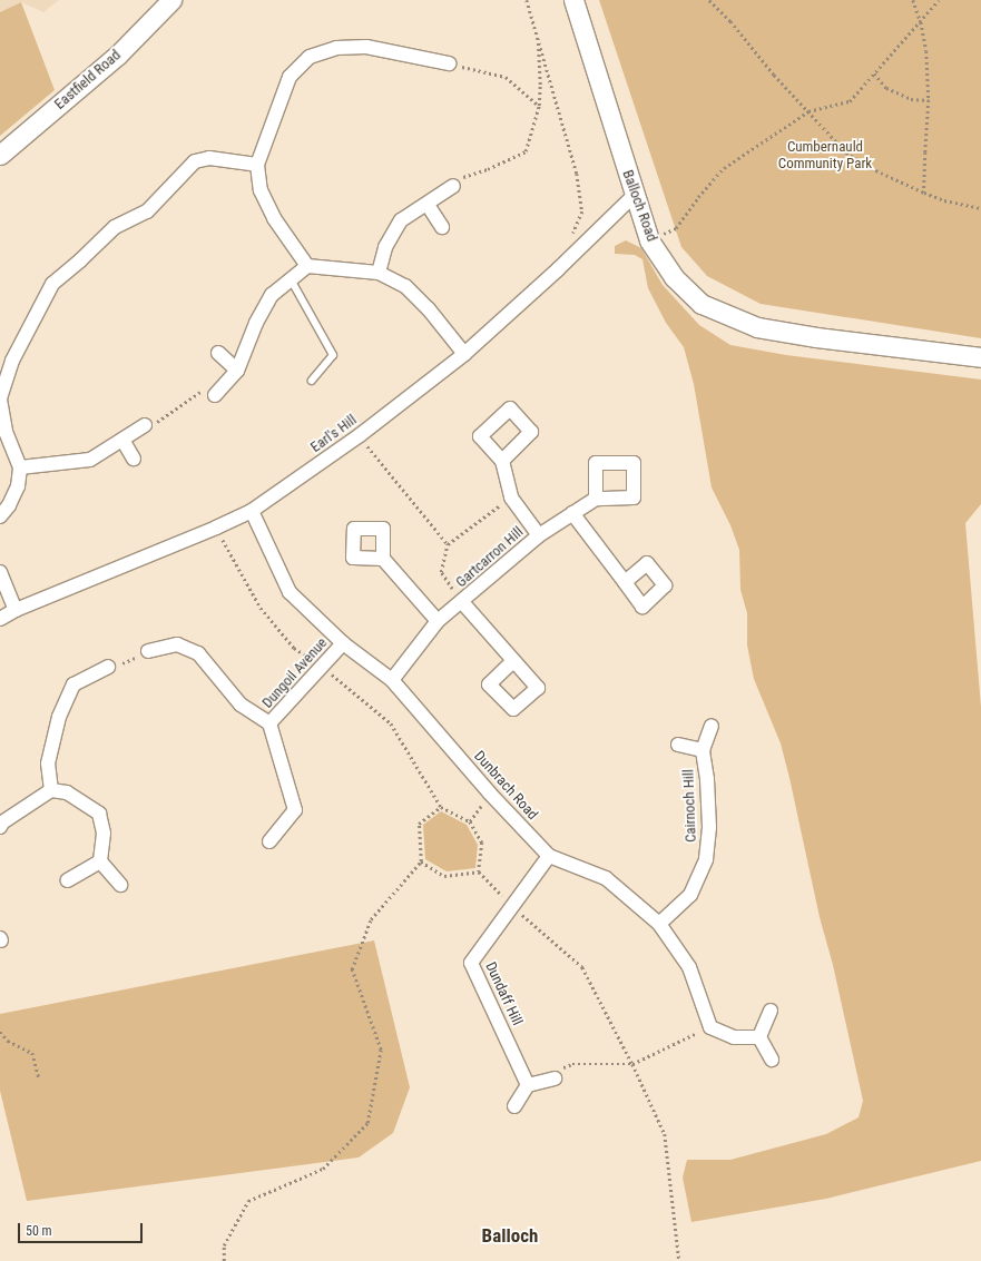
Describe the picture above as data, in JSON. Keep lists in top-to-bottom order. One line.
{"streets":{"street":["Eastfield Road","Balloch Road","Earl's Hill","Gartcarron Hill","Dungoil Avenue","Dunbrach Road","Cairnoch Hill","Dundaff Hill"]},"crossings":[["Balloch Road","Earl's Hill"],["Earl's Hill","Dunbrach Road"],["Gartcarron Hill","Dunbrach Road"],["Dungoil Avenue","Dunbrach Road"],["Dunbrach Road","Cairnoch Hill"],["Dunbrach Road","Dundaff Hill"]],"districts":["Balloch"],"parks":["Cumbernauld Community Park"],"scale_bar":"50 m"}
